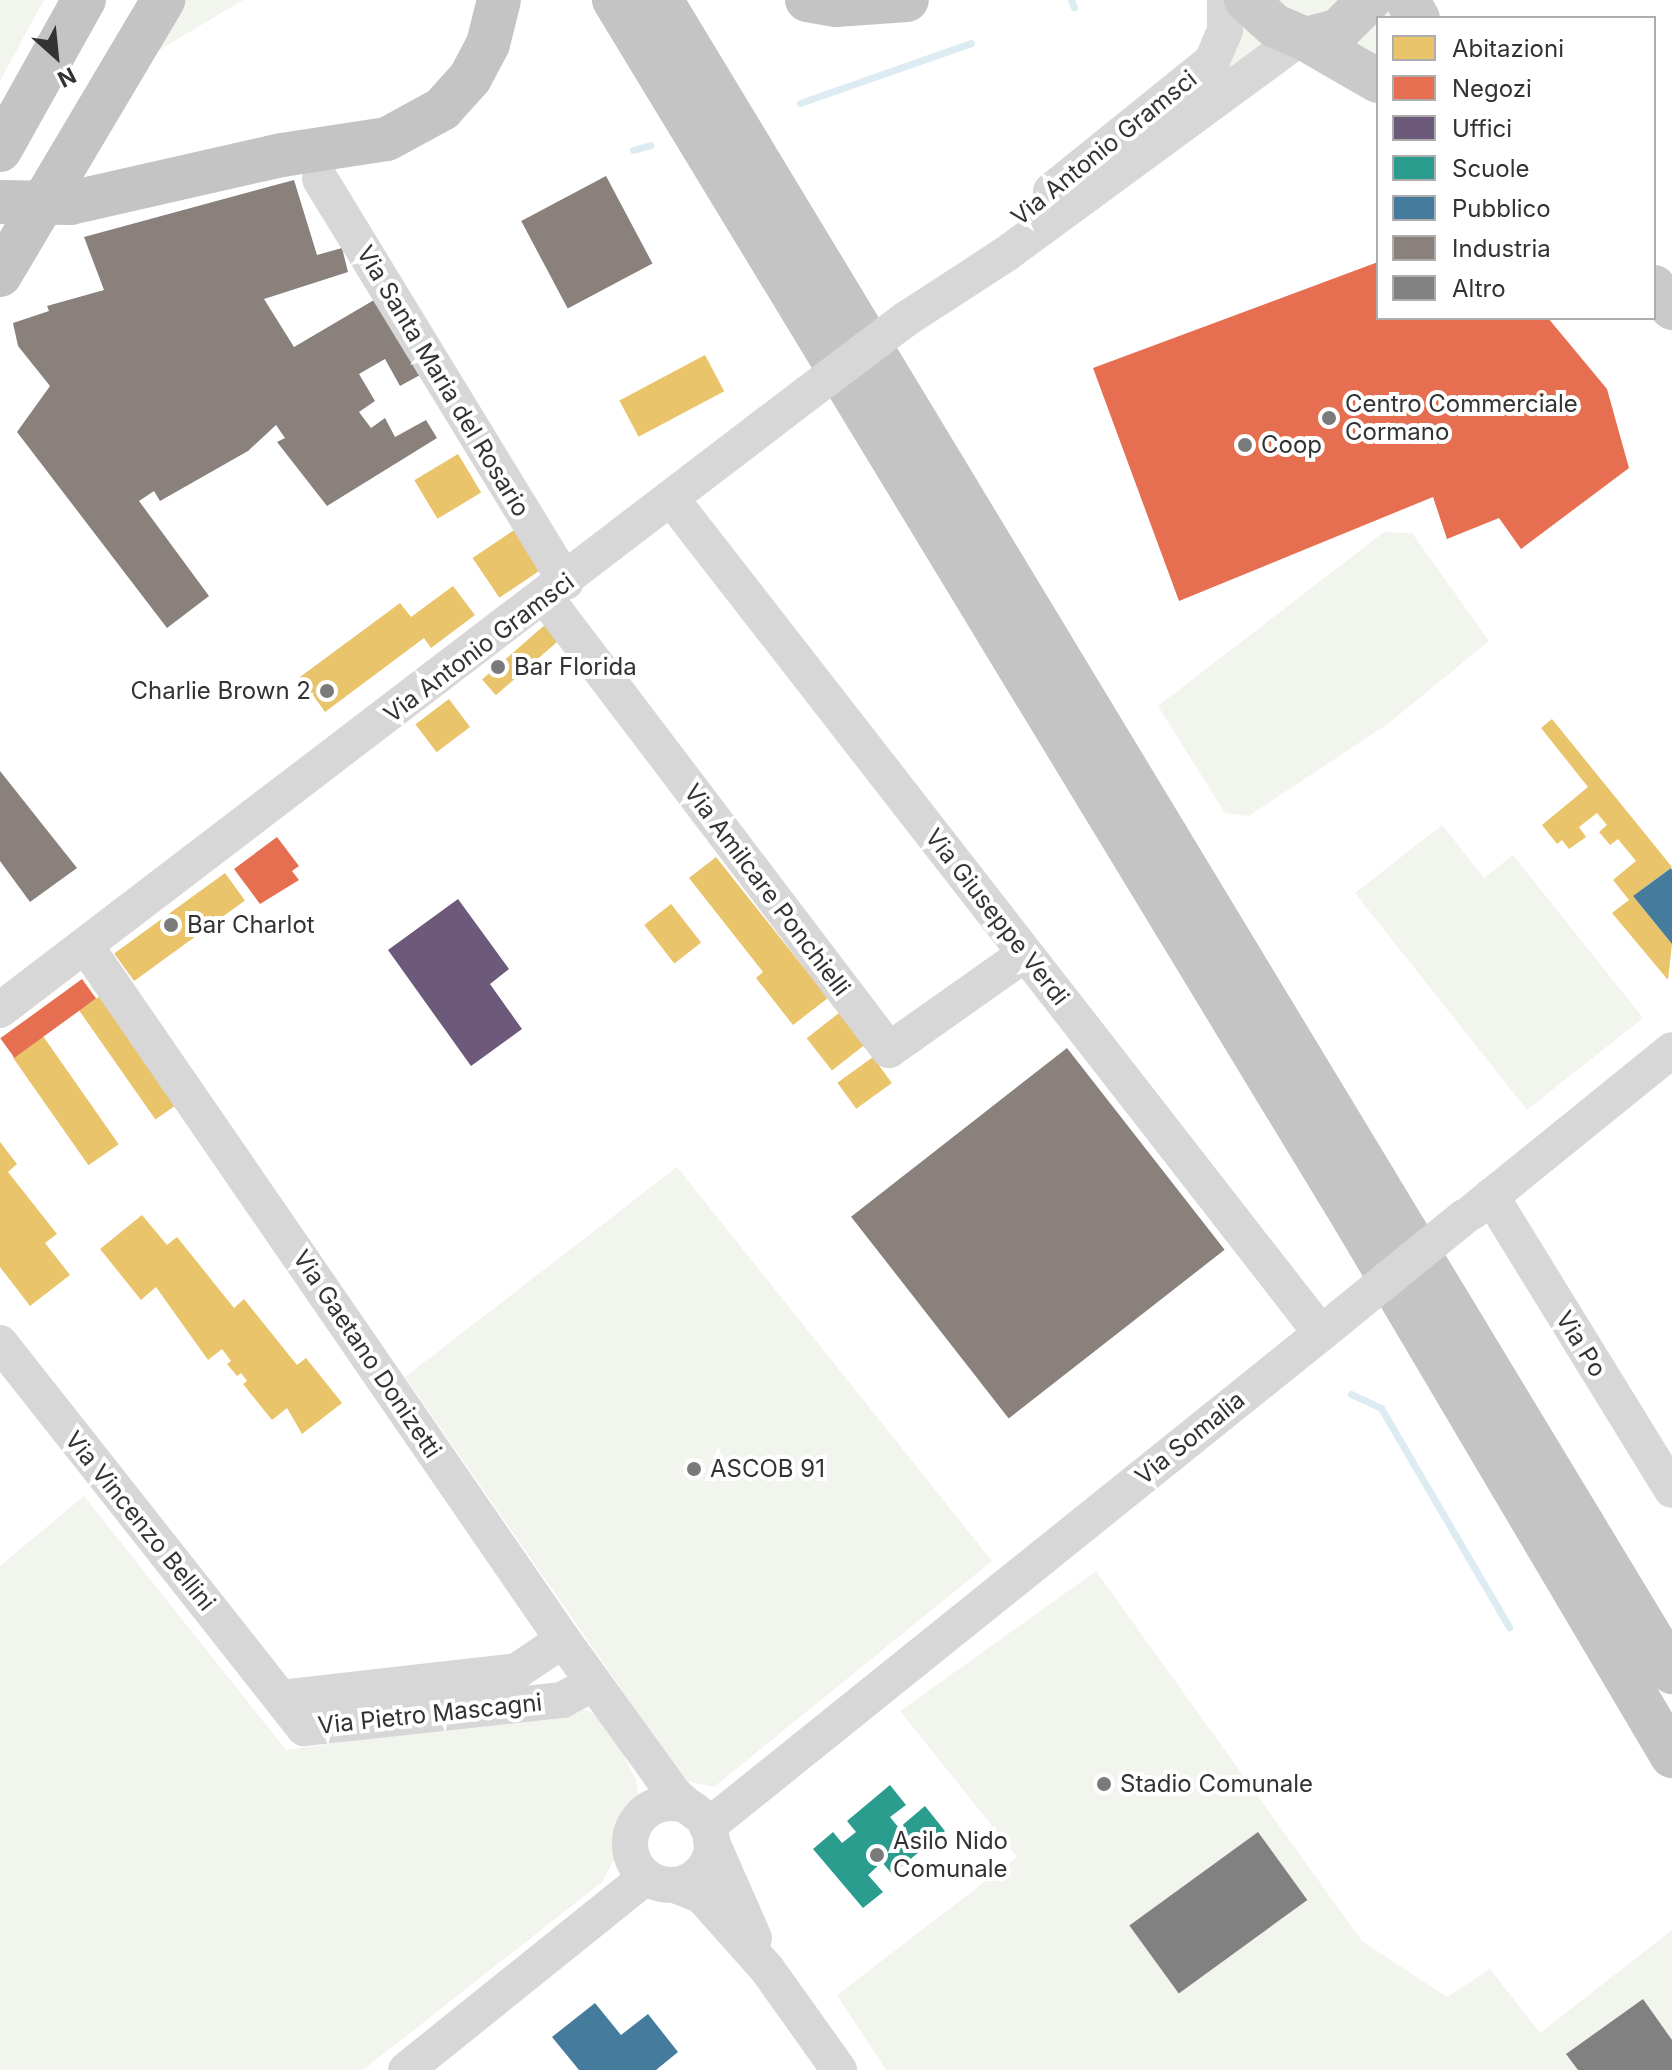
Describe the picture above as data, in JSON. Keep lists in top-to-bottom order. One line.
{"streets":{"street":["Via Antonio Gramsci","Via Santa Maria del Rosario","Via Amilcare Ponchielli","Via Giuseppe Verdi","Via Po","Via Gaetano Donizetti","Via Somalia","Via Vincenzo Bellini","Via Pietro Mascagni"]},"crossings":[["Via Antonio Gramsci","Via Santa Maria del Rosario"],["Via Antonio Gramsci","Via Amilcare Ponchielli"],["Via Antonio Gramsci","Via Giuseppe Verdi"],["Via Antonio Gramsci","Via Gaetano Donizetti"],["Via Santa Maria del Rosario","Via Amilcare Ponchielli"],["Via Amilcare Ponchielli","Via Giuseppe Verdi"],["Via Giuseppe Verdi","Via Somalia"],["Via Po","Via Somalia"],["Via Gaetano Donizetti","Via Somalia"],["Via Gaetano Donizetti","Via Pietro Mascagni"],["Via Vincenzo Bellini","Via Pietro Mascagni"]],"places":["Centro Commerciale Cormano","Coop","Bar Florida","Charlie Brown 2","Bar Charlot","ASCOB 91","Stadio Comunale","Asilo Nido Comunale"],"legend":["Abitazioni","Negozi","Uffici","Scuole","Pubblico","Industria","Altro"],"north":"bottom right"}
